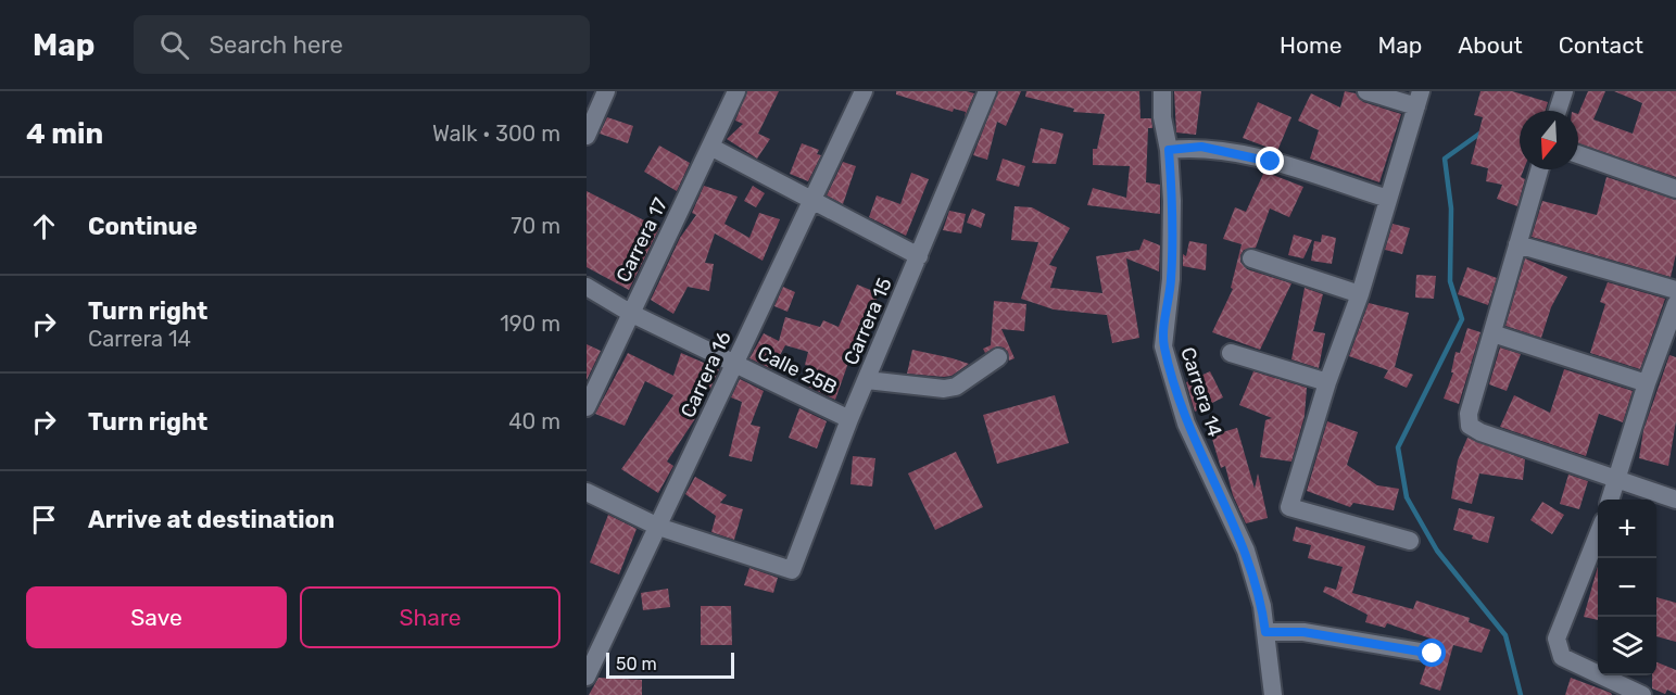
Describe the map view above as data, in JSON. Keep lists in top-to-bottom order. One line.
{"streets":{"street":["Carrera 17","Carrera 15","Calle 25B","Carrera 16","Carrera 14"]},"crossings":[["Carrera 17","Calle 25B"],["Carrera 15","Calle 25B"],["Carrera 15","Carrera 16"],["Calle 25B","Carrera 16"]],"scale_bar":"50 m","north":"bottom","page":{"header":"Map","search":"Search here","nav":["Home","Map","About","Contact"],"heading":["4 min","Walk · 300 m"],"list":[["Continue","70 m"],["Turn right","Carrera 14","190 m"],["Turn right","40 m"],"Arrive at destination"],"map_buttons":["+","−"],"buttons":["Save","Share"],"scale":"50 m"}}
